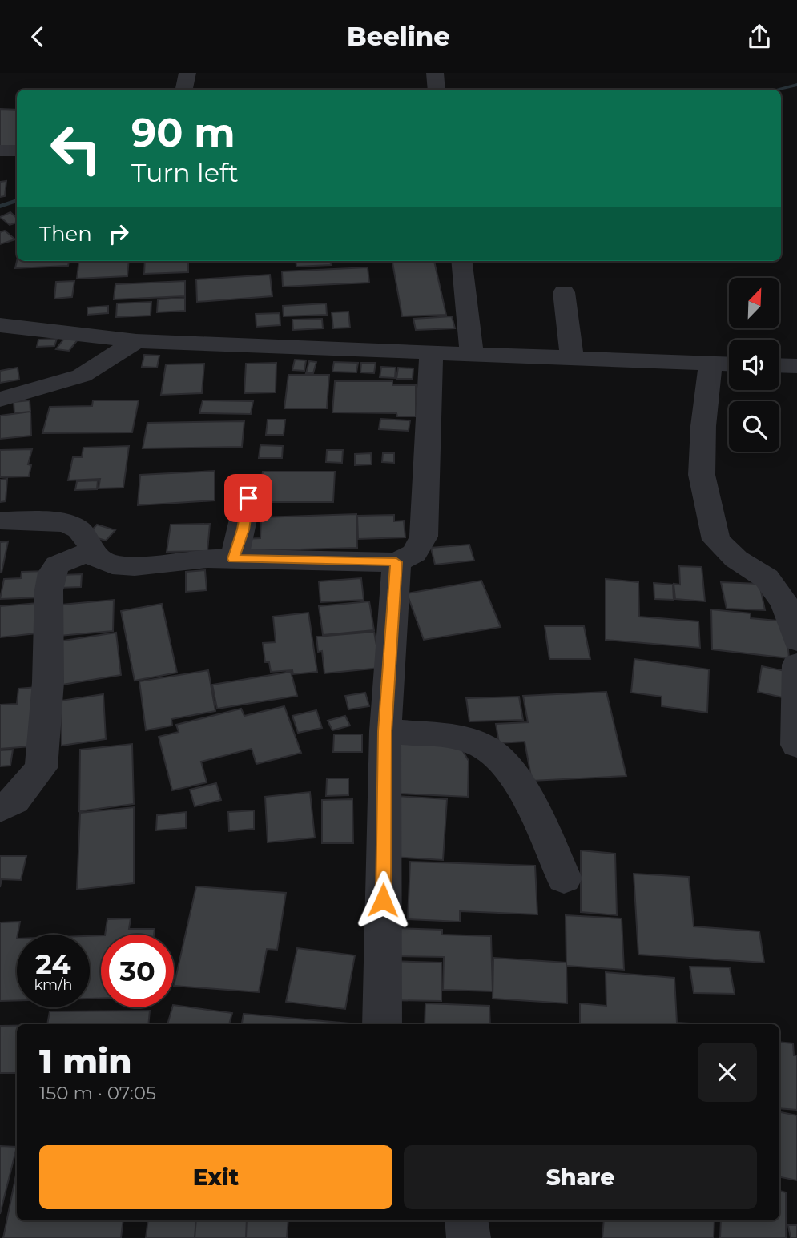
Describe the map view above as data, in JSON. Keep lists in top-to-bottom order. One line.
{"north":"top right","page":{"header":"Beeline","turn":["90 m","Turn left"],"then":"Then","speed":"24 km/h","limit":"30","heading":["1 min","150 m · 07:05"],"buttons":["Exit","Share"]}}
